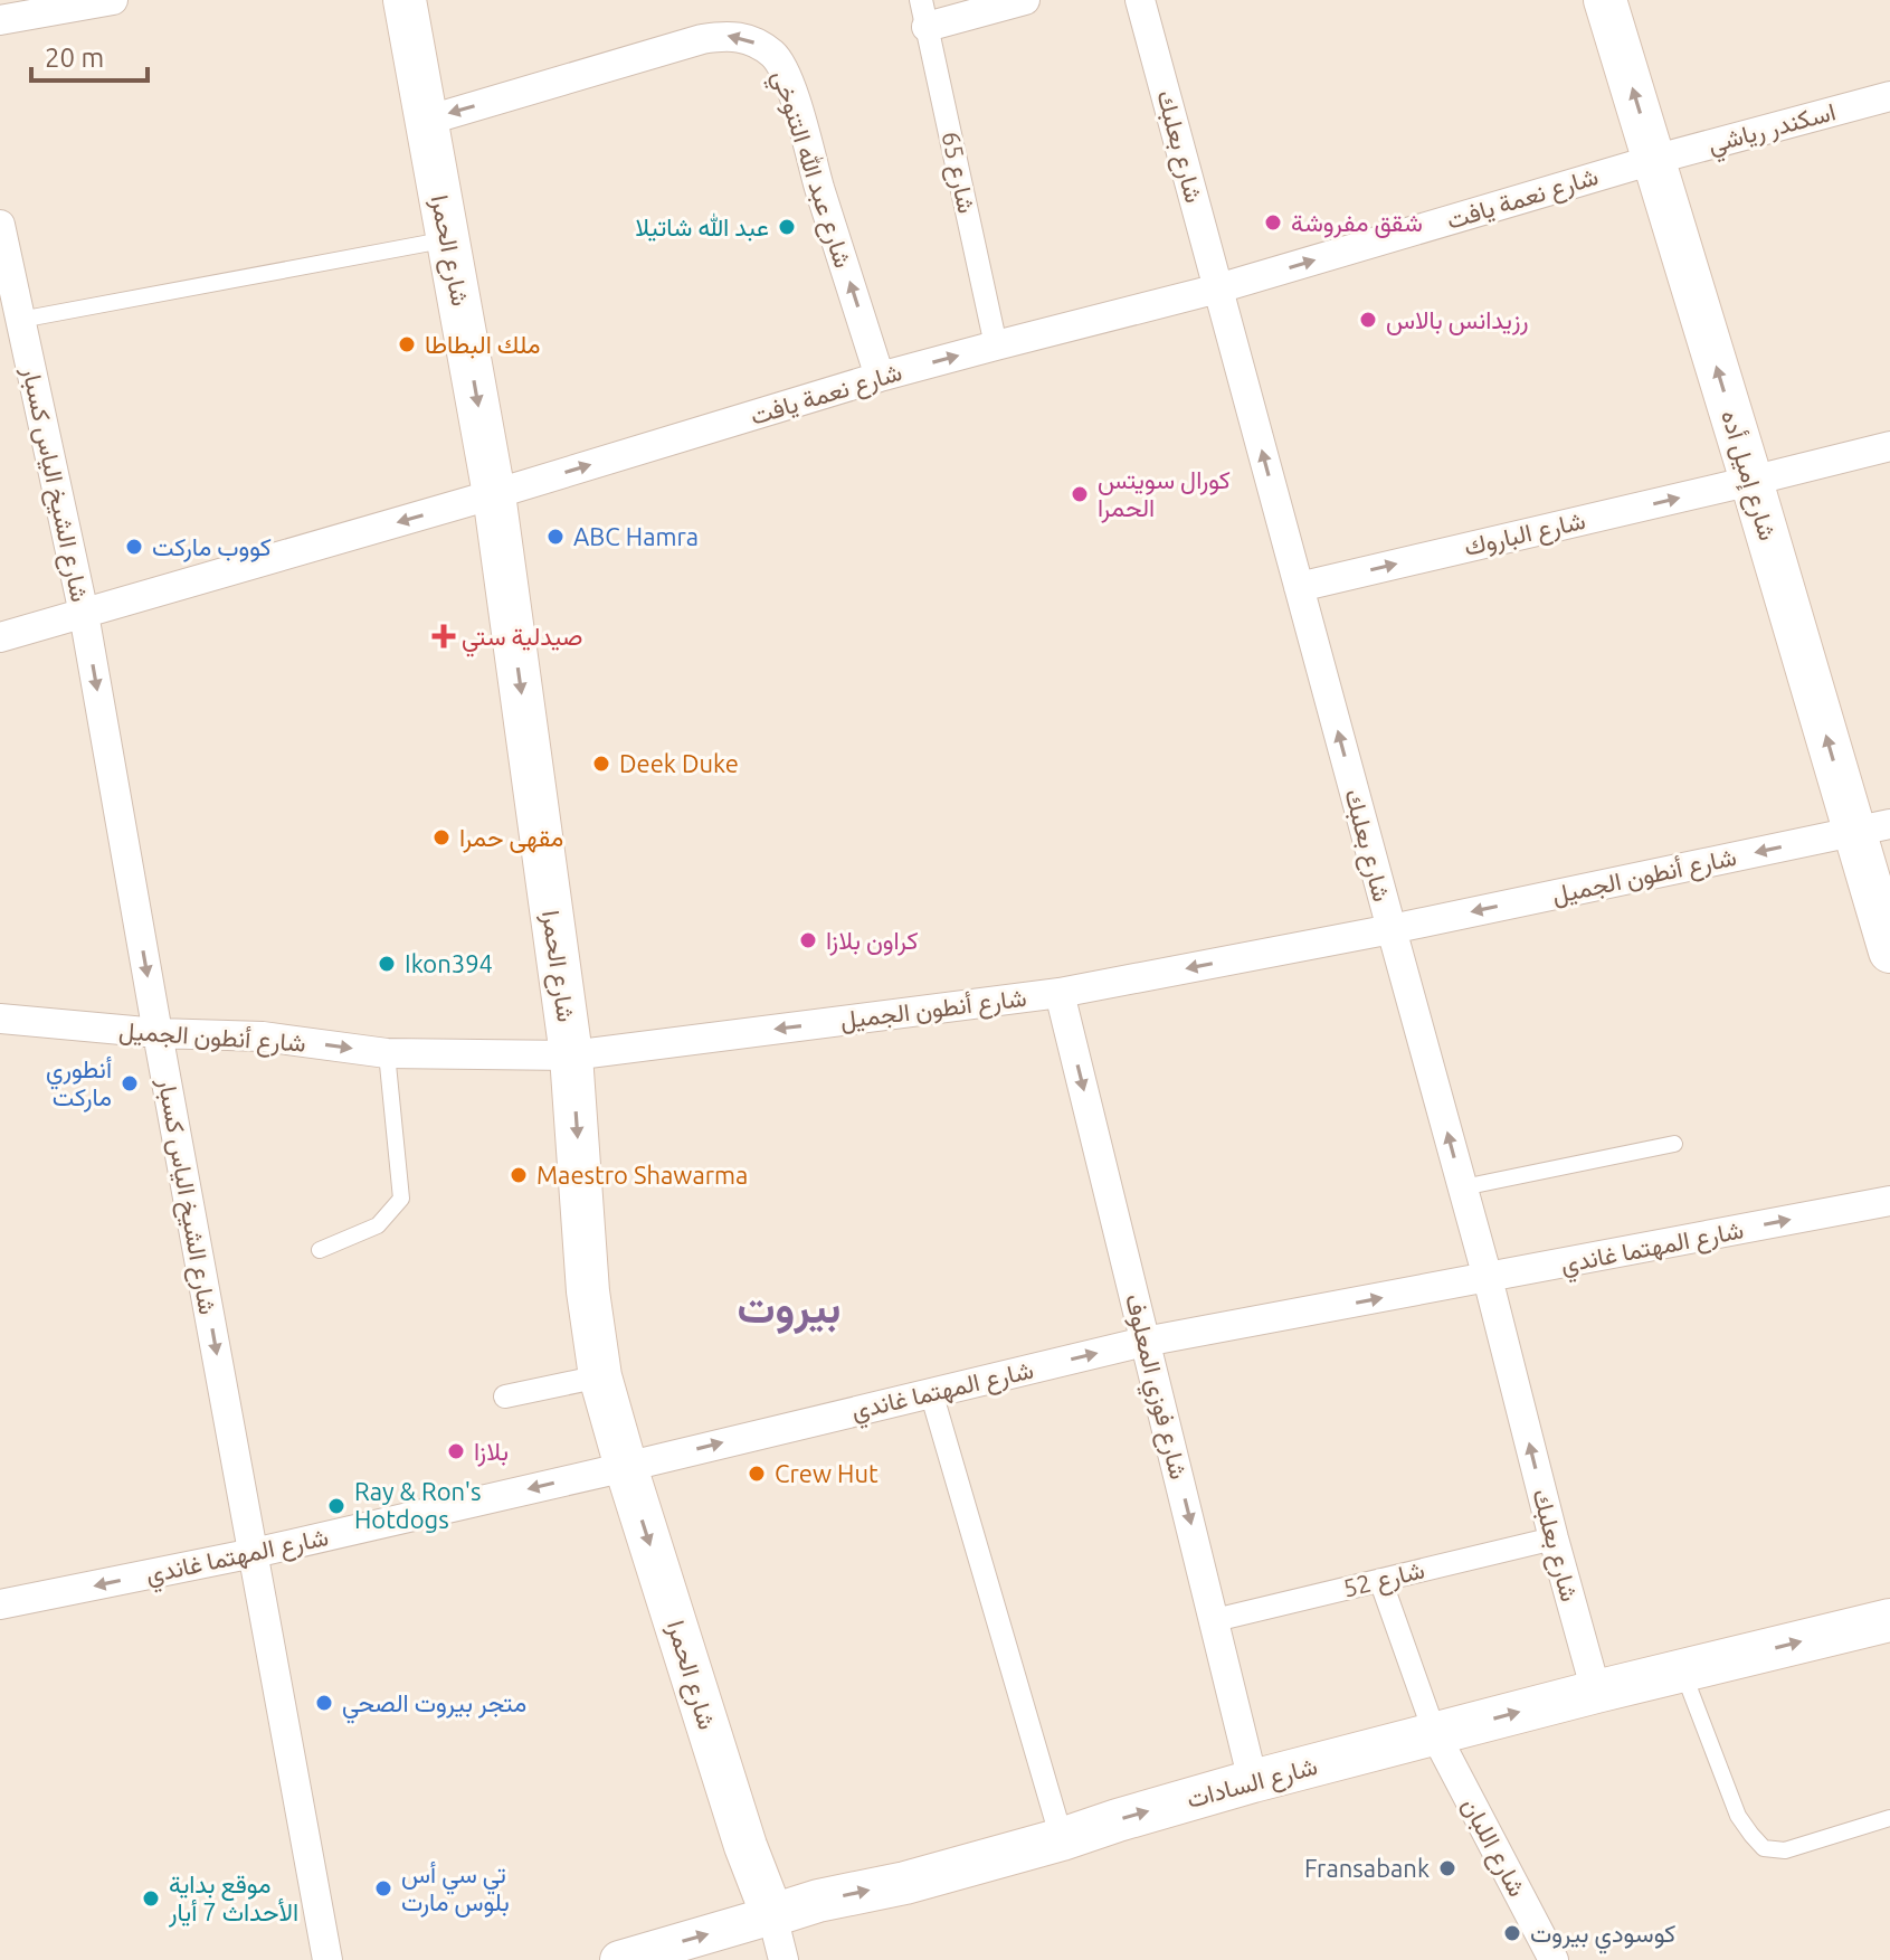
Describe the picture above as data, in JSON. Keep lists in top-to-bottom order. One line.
{"streets":{"main road":["شارع الحمرا","شارع إميل أده","شارع السادات"],"street":["اسكندر رياشي","شارع بعلبك","شارع عبد الله التنوخي","شارع 65","شارع نعمة يافت","شارع الشيخ الياس كسبار","شارع الباروك","شارع أنطون الجميل","شارع المهتما غاندي","شارع فوزي المعلوف","شارع 52","شارع اللبان"]},"crossings":[["اسكندر رياشي","شارع نعمة يافت"],["اسكندر رياشي","شارع إميل أده"],["شارع بعلبك","شارع نعمة يافت"],["شارع بعلبك","شارع الباروك"],["شارع بعلبك","شارع أنطون الجميل"],["شارع بعلبك","شارع المهتما غاندي"],["شارع بعلبك","شارع 52"],["شارع بعلبك","شارع السادات"],["شارع عبد الله التنوخي","شارع نعمة يافت"],["شارع عبد الله التنوخي","شارع الحمرا"],["شارع 65","شارع نعمة يافت"],["شارع نعمة يافت","شارع الحمرا"],["شارع نعمة يافت","شارع إميل أده"],["شارع نعمة يافت","شارع الشيخ الياس كسبار"],["شارع الحمرا","شارع أنطون الجميل"],["شارع الحمرا","شارع المهتما غاندي"],["شارع الحمرا","شارع السادات"],["شارع إميل أده","شارع الباروك"],["شارع إميل أده","شارع أنطون الجميل"],["شارع الشيخ الياس كسبار","شارع أنطون الجميل"],["شارع الشيخ الياس كسبار","شارع المهتما غاندي"],["شارع أنطون الجميل","شارع فوزي المعلوف"],["شارع المهتما غاندي","شارع فوزي المعلوف"],["شارع فوزي المعلوف","شارع 52"],["شارع فوزي المعلوف","شارع السادات"],["شارع السادات","شارع اللبان"]],"one_way":["شارع بعلبك","شارع الحمرا","شارع إميل أده","شارع الشيخ الياس كسبار","شارع الباروك","شارع السادات"],"districts":["بيروت"],"places":{"other":["شقق مفروشة","عبد الله شاتيلا","رزيدانس بالاس","ملك البطاطا","كورال سويتس الحمرا","ABC Hamra","كووب ماركت","Deek Duke","مقهى حمرا","كراون بلازا","Ikon394","أنطوري ماركت","Maestro Shawarma","بلازا","Crew Hut","Ray & Ron's Hotdogs","متجر بيروت الصحي","Fransabank","تي سي أس بلوس مارت","موقع بداية الأحداث 7 أيار","كوسودي بيروت"],"health":["صيدلية ستي"]},"scale_bar":"20 m"}
